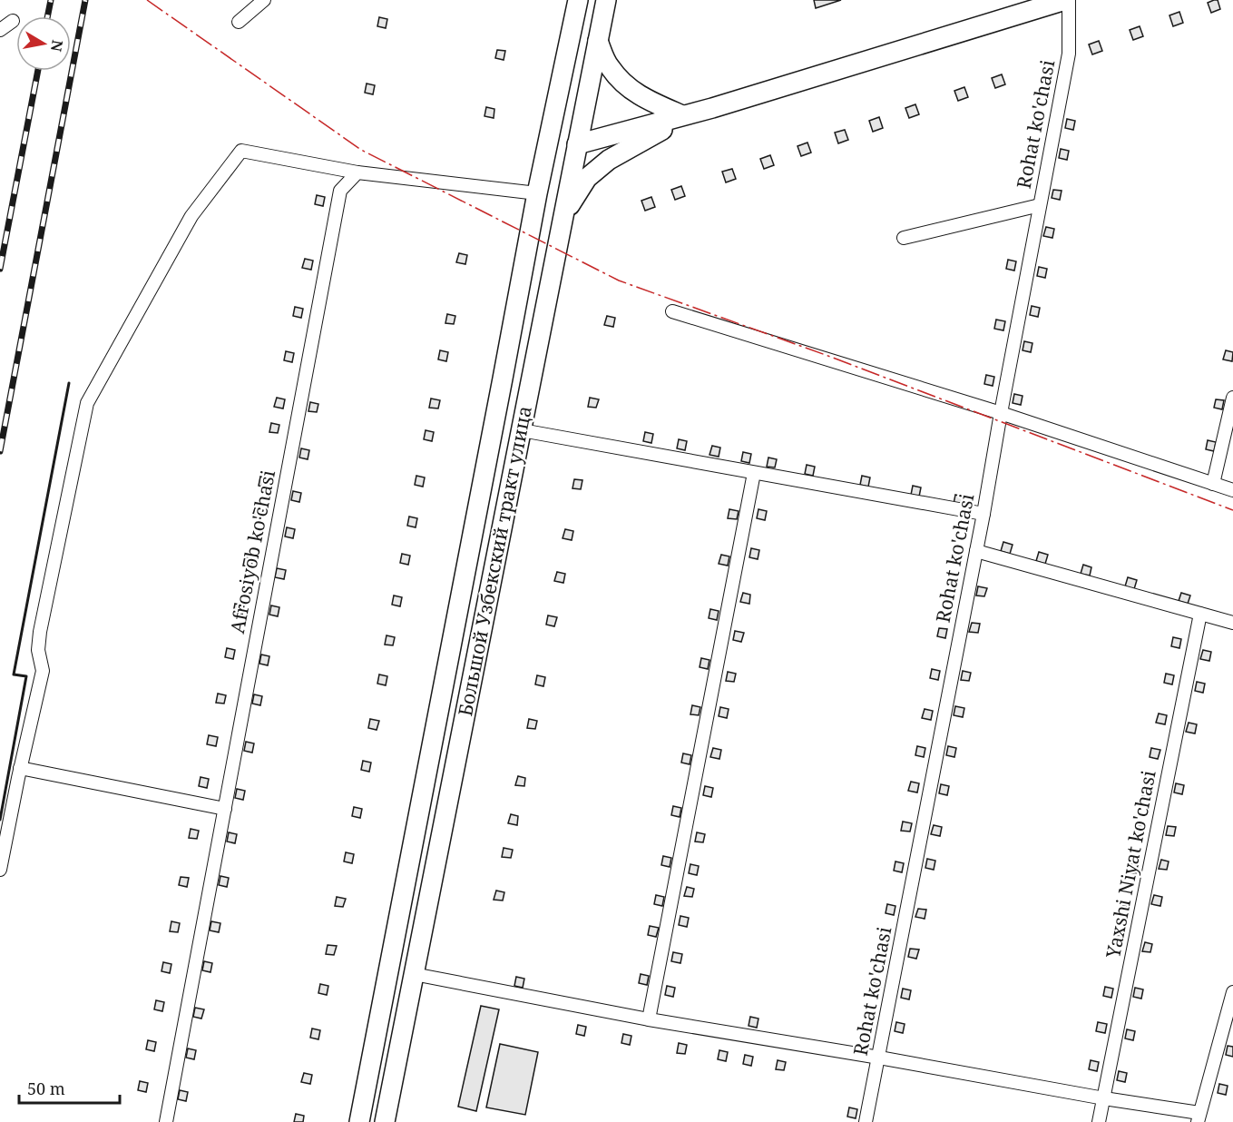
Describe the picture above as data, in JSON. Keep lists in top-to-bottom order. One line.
{"streets":{"main road":["Большой Узбекский тракт улица"],"street":["Rohat ko'chasi","Afrosiyob ko'chasi","Yaxshi Niyat ko'chasi"]},"scale_bar":"50 m","north":"right"}
